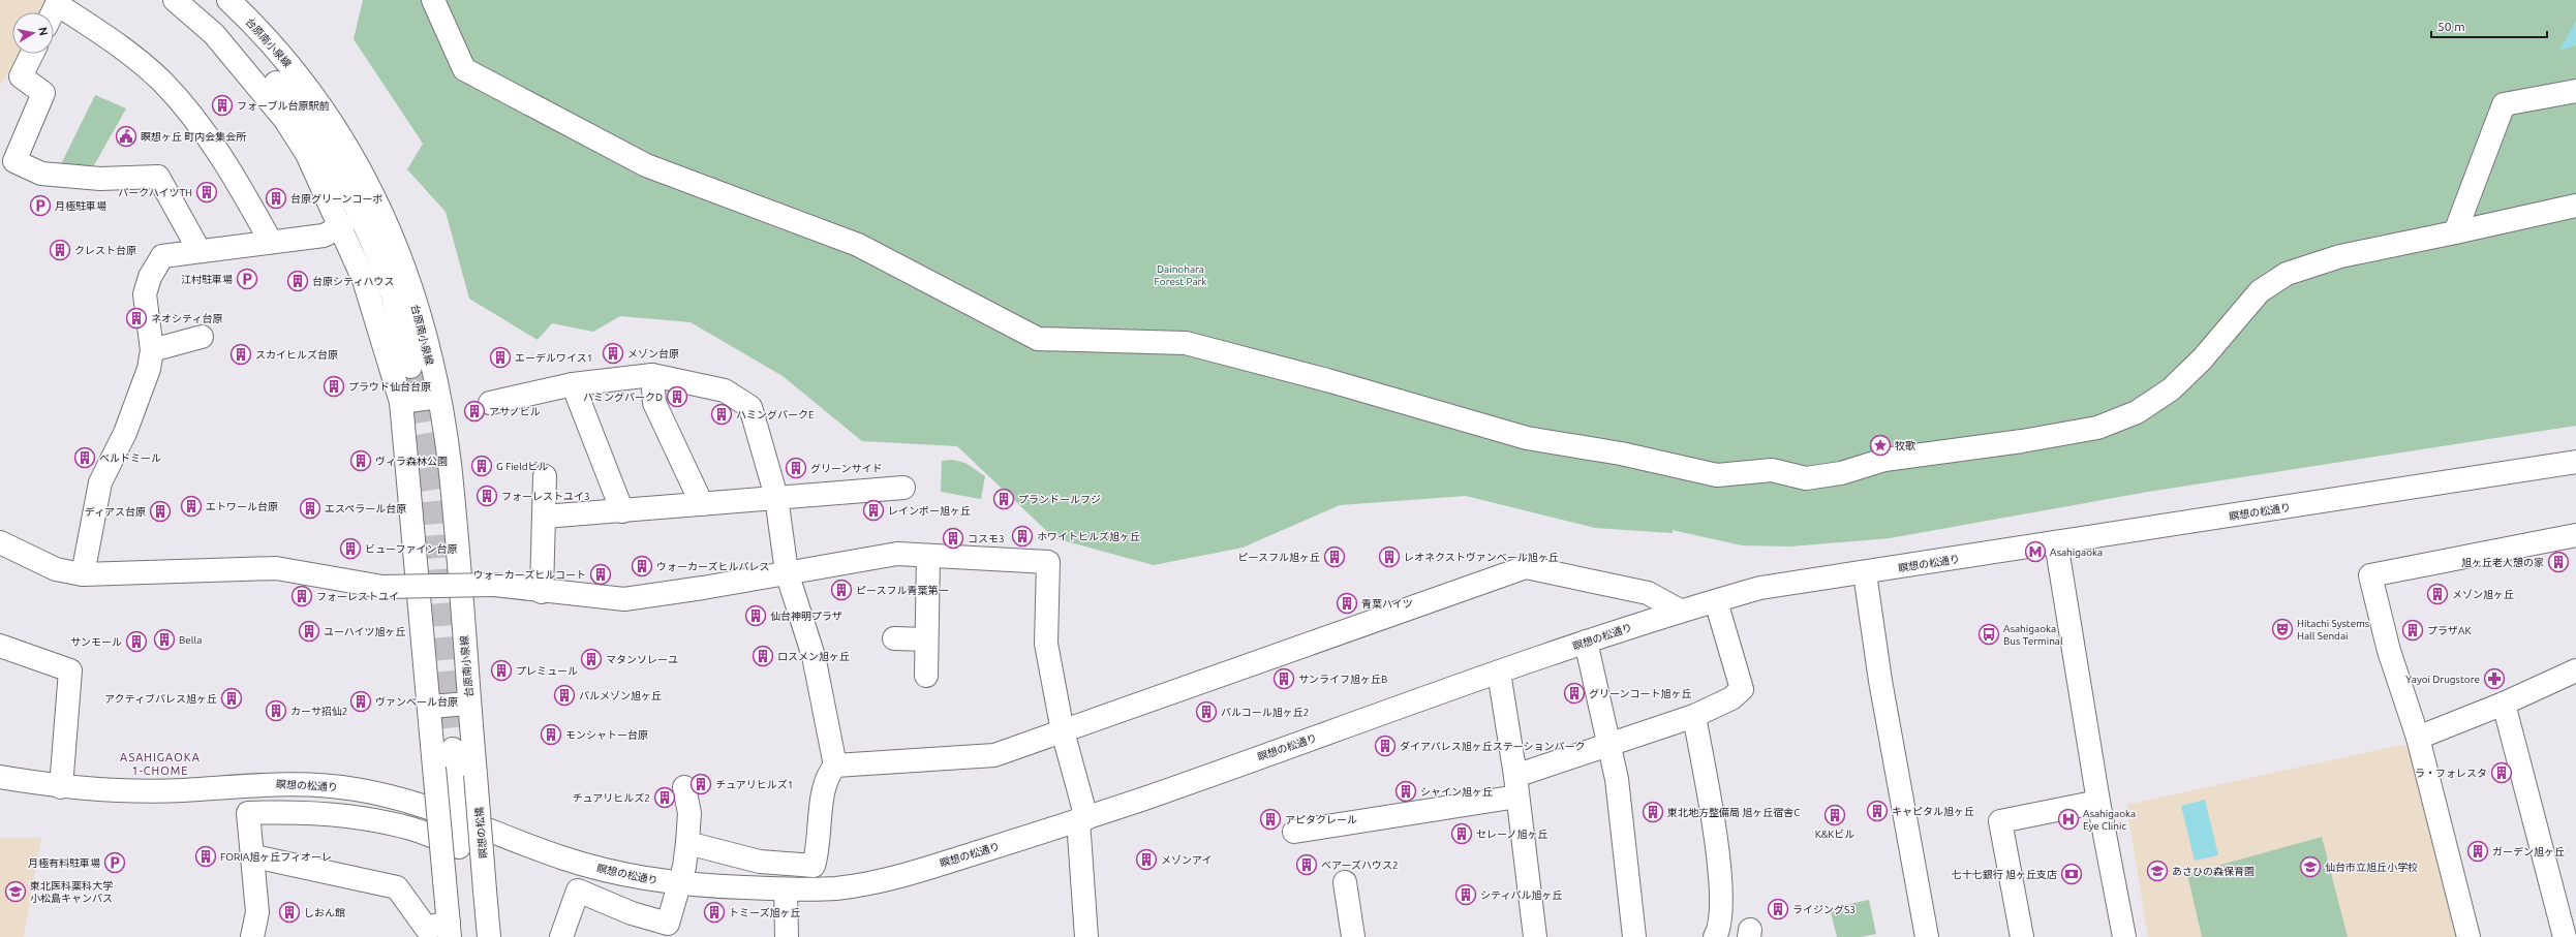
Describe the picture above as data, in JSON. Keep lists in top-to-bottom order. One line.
{"streets":{"street":["台原南小泉線","瞑想の松通り","瞑想の松橋"]},"crossings":[["台原南小泉線","瞑想の松橋"]],"districts":["ASAHIGAOKA 1-CHOME"],"parks":["Dainohara Forest Park"],"places":{"building":["フォーブル台原駅前","パークハイツTH","台原グリーンコーポ","クレスト台原","台原シティハウス","ネオシティ台原","メゾン台原","スカイヒルズ台原","エーデルワイス1","プラウド仙台台原","ハミングパークD","アサノビル","ハミングパークE","ベルドミール","ヴィラ森林公園","G Fieldビル","グリーンサイド","フォーレストユイ3","プランドールフジ","エトワール台原","エスペラール台原","レインボー旭ヶ丘","ディアス台原","ホワイトヒルズ旭ヶ丘","コスモ3","ビューファイン台原","ピースフル旭ヶ丘","レオネクストヴァンベール旭ヶ丘","旭ヶ丘老人憩の家","ウォーカーズヒルパレス","ウォーカーズヒルコート","ピースフル青葉第一","メゾン旭ヶ丘","フォーレストユイ","青葉ハイツ","仙台神明プラザ","プラザAK","ユーハイツ旭ヶ丘","Bella","サンモール","ロスメン旭ヶ丘","マタンソレーユ","プレミュール","サンライフ旭ヶ丘B","グリーンコート旭ヶ丘","パルメゾン旭ヶ丘","アクティブパレス旭ヶ丘","ヴァンベール台原","カーサ招仙2","パルコール旭ヶ丘2","モンシャトー台原","ダイアパレス旭ヶ丘ステーションパーク","ラ・フォレスタ","チュアリヒルズ1","シャイン旭ヶ丘","チュアリヒルズ2","キャピタル旭ヶ丘","東北地方整備局 旭ヶ丘宿舎C","K&Kビル","アピタクレール","セレーノ旭ヶ丘","ガーデン旭ヶ丘","FORIA旭ヶ丘フィオーレ","メゾンアイ","ベアーズハウス2","シティパル旭ヶ丘","ライジングS3","しおん館","トミーズ旭ヶ丘"],"public building":["瞑想ヶ丘 町内会集会所"],"parking":["月極駐車場","江村駐車場","月極有料駐車場"],"place":["牧歌"],"metro station":["Asahigaoka"],"theatre":["Hitachi Systems Hall Sendai"],"bus stop":["Asahigaoka Bus Terminal"],"pharmacy":["Yayoi Drugstore"],"hospital":["Asahigaoka Eye Clinic"],"school or university":["仙台市立旭丘小学校","あさひの森保育園","東北医科薬科大学 小松島キャンパス"],"bank":["七十七銀行 旭ヶ丘支店"]},"scale_bar":"50 m","north":"right"}
